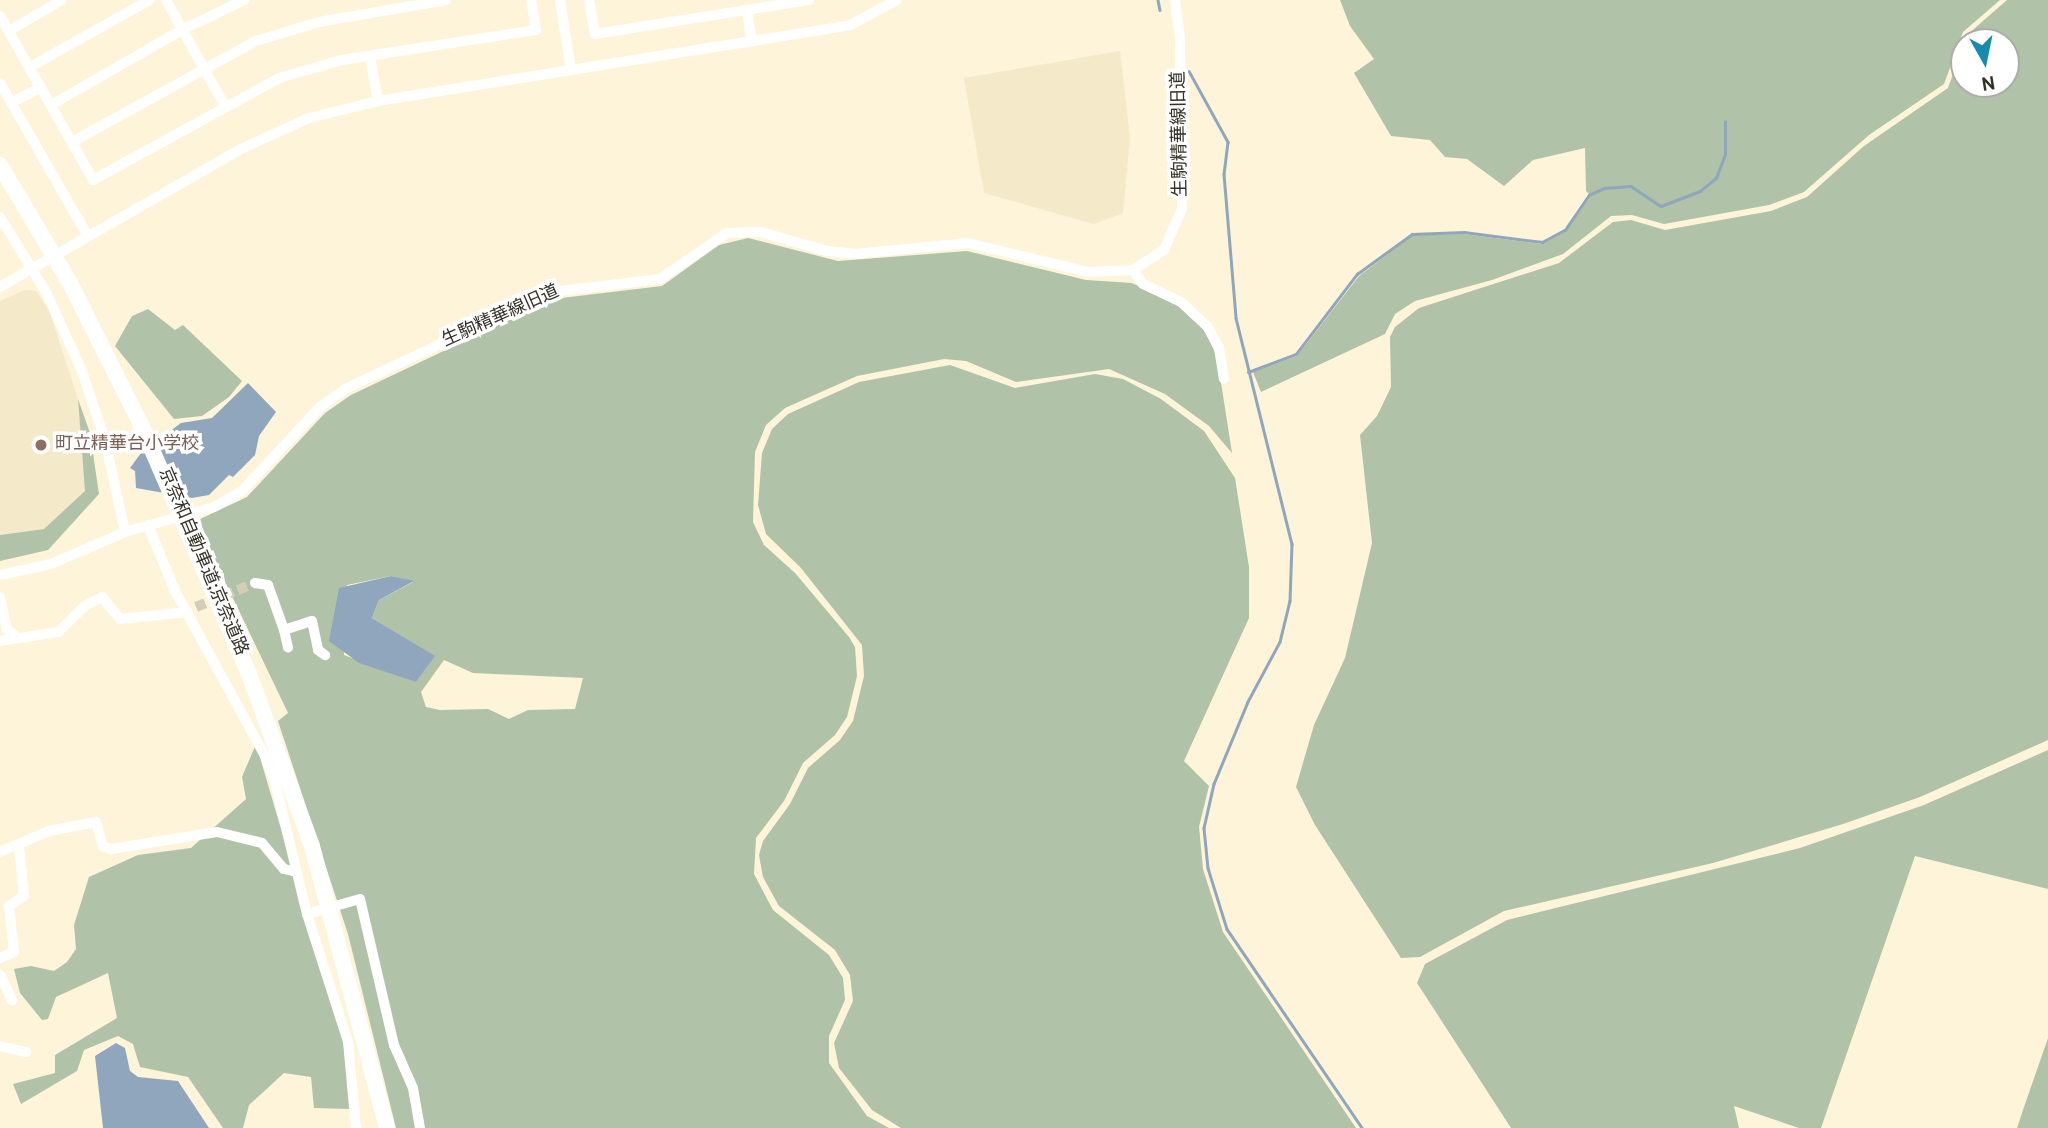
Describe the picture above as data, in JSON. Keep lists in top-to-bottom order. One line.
{"streets":{"highway":["京奈和自動車道;京奈道路"],"street":["生駒精華線旧道"]},"places":["町立精華台小学校"],"north":"bottom"}
